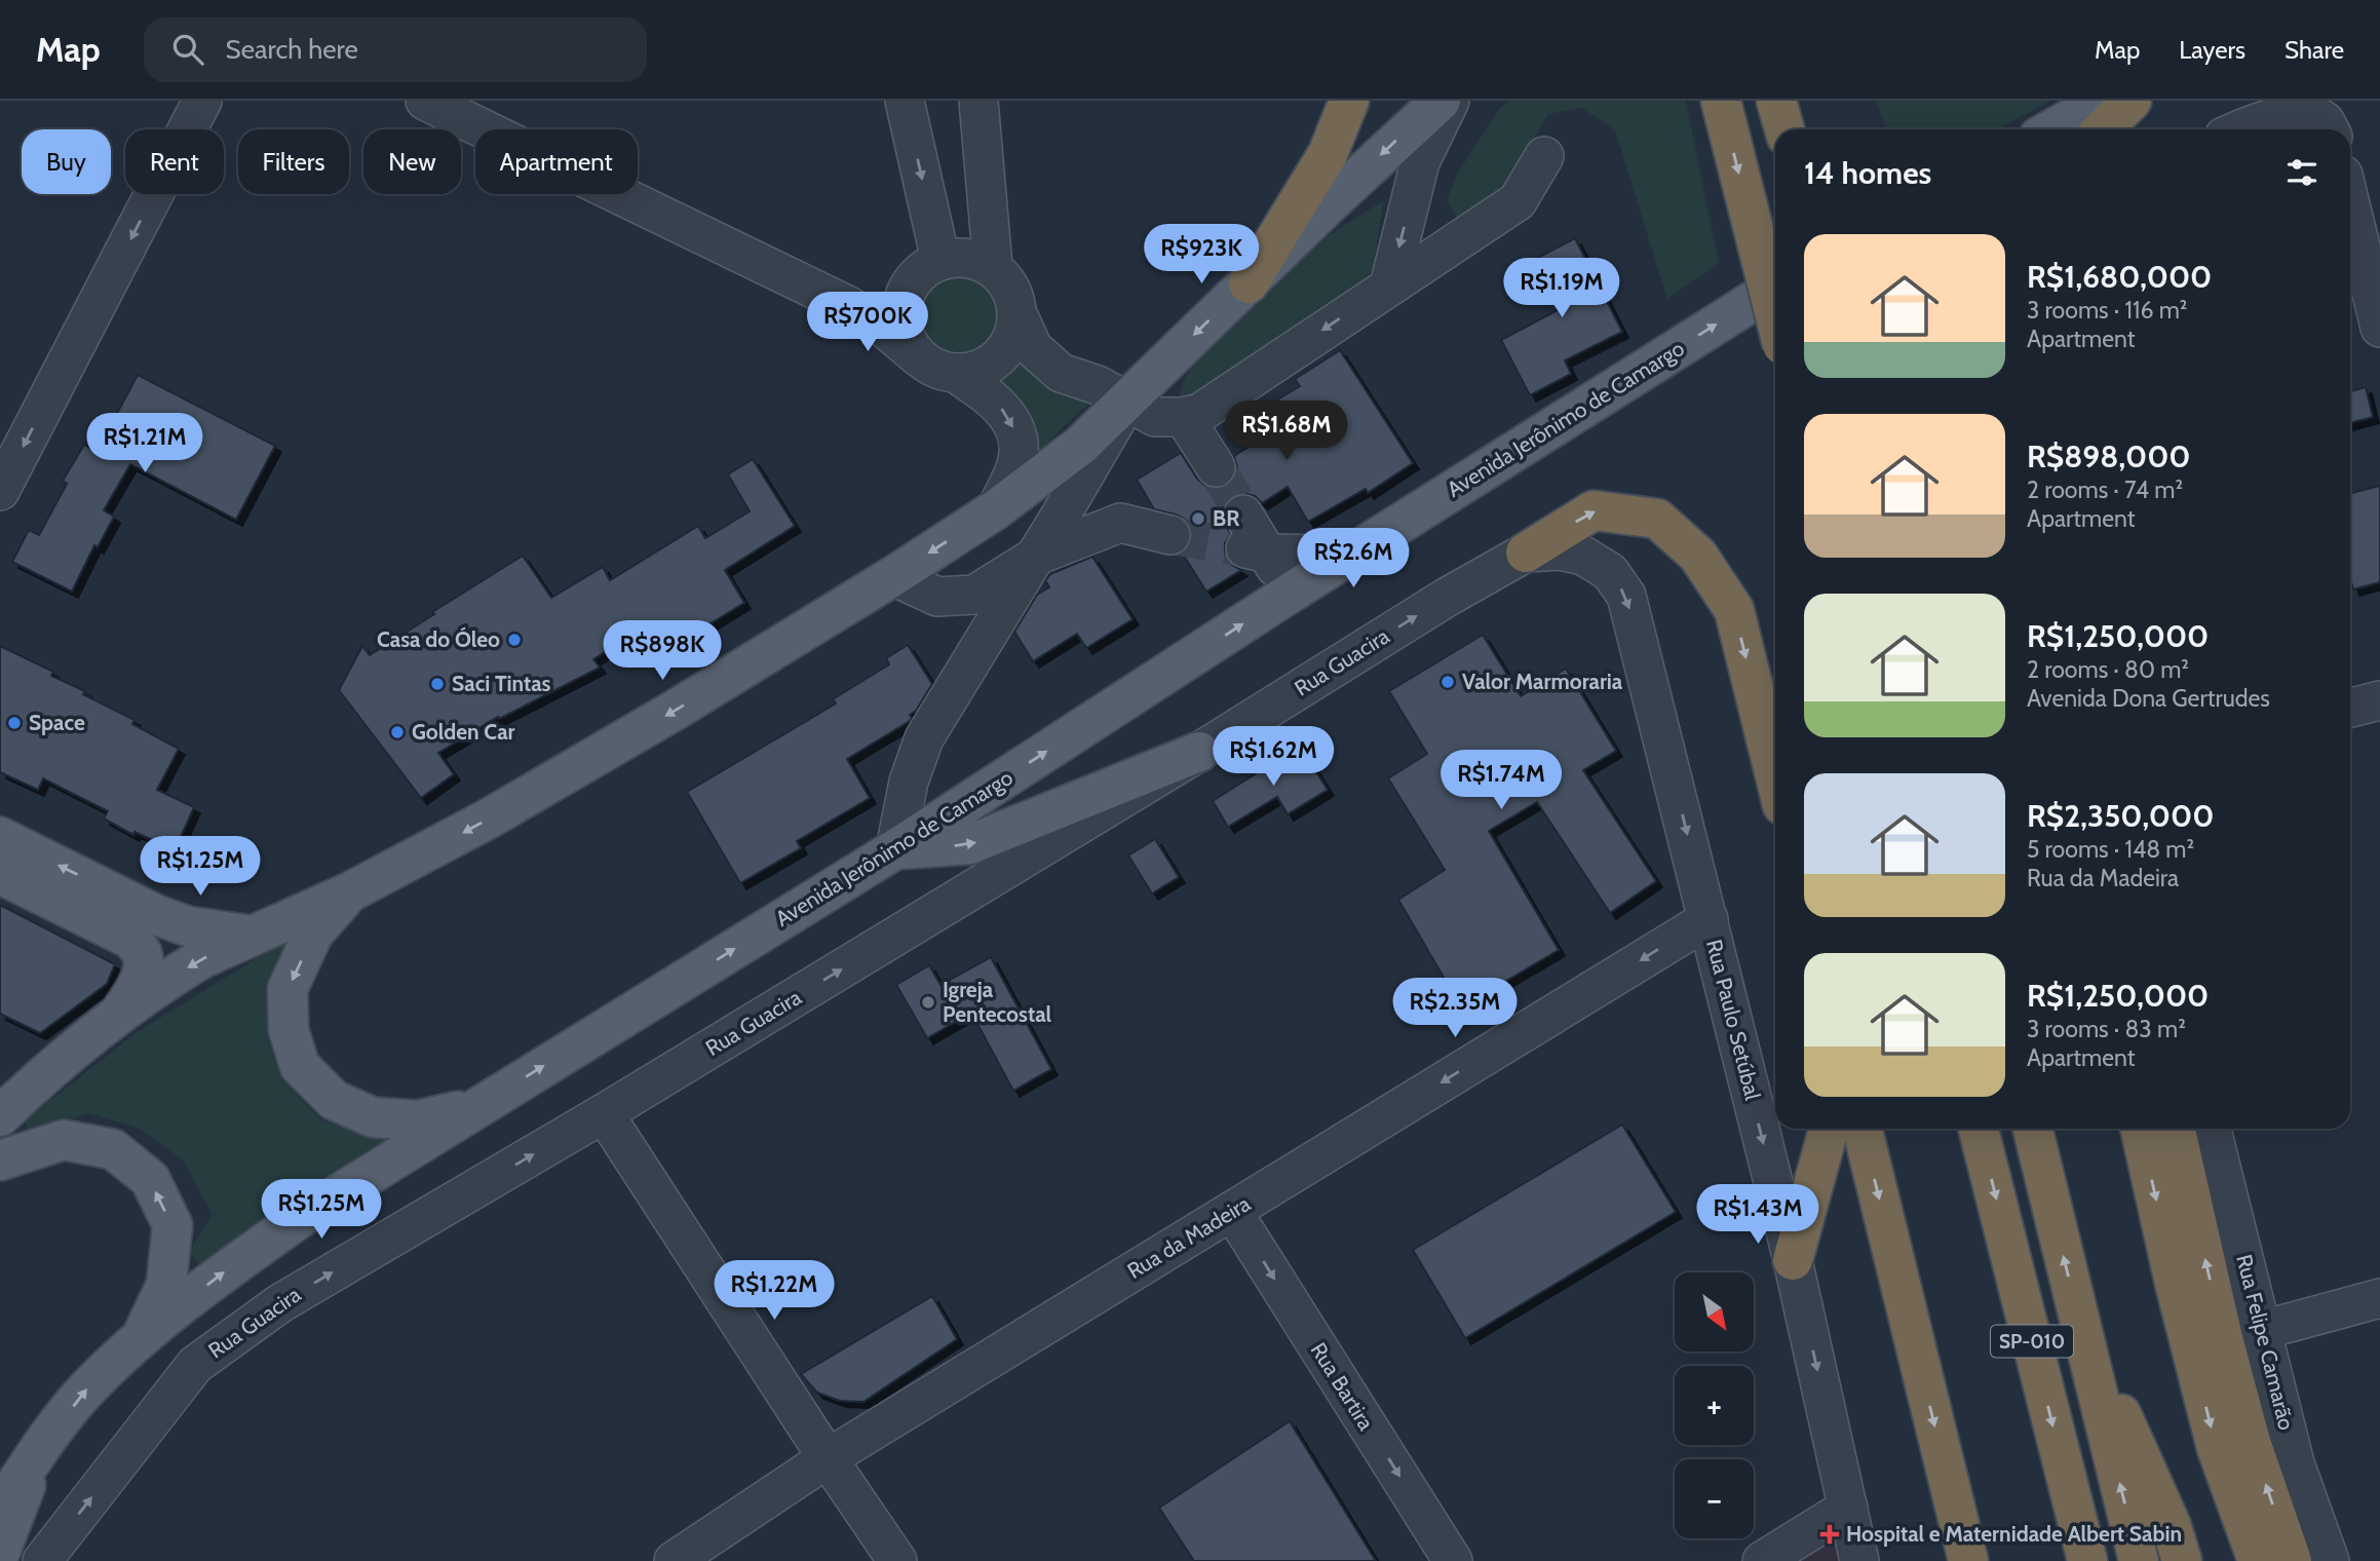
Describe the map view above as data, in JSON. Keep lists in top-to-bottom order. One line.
{"streets":{"highway":["SP-010"],"main road":["Avenida Jerônimo de Camargo"],"street":["Rua Guacira","Rua Paulo Setúbal","Rua da Madeira","Rua Felipe Camarão","Rua Bartira"]},"crossings":[["Rua Guacira","Rua Paulo Setúbal"],["Rua Paulo Setúbal","Rua da Madeira"],["Rua da Madeira","Rua Bartira"]],"one_way":["Rua Guacira","Rua Paulo Setúbal","Rua da Madeira","Rua Bartira"],"places":{"other":["BR","Casa do Óleo","Valor Marmoraria","Saci Tintas","Space","Golden Car","Igreja Pentecostal"],"health":["Hospital e Maternidade Albert Sabin"]},"north":"bottom right","page":{"header":"Map","search":"Search here","nav":["Map","Layers","Share"],"chip":["Buy","Rent","Filters","New","Apartment"],"heading":"14 homes","list":[{"name":"R$1,680,000","note":"3 rooms · 116 m² · Apartment"},{"name":"R$898,000","note":"2 rooms · 74 m² · Apartment"},{"name":"R$1,250,000","note":"2 rooms · 80 m² · Avenida Dona Gertrudes"},{"name":"R$2,350,000","note":"5 rooms · 148 m² · Rua da Madeira"},{"name":"R$1,250,000","note":"3 rooms · 83 m² · Apartment"}],"price":["R$923K","R$1.19M","R$700K","R$1.68M","R$1.21M","R$2.6M","R$898K","R$1.62M","R$1.74M","R$1.25M","R$2.35M","R$1.25M","R$1.43M","R$1.22M"],"map_buttons":["+","−"]}}
